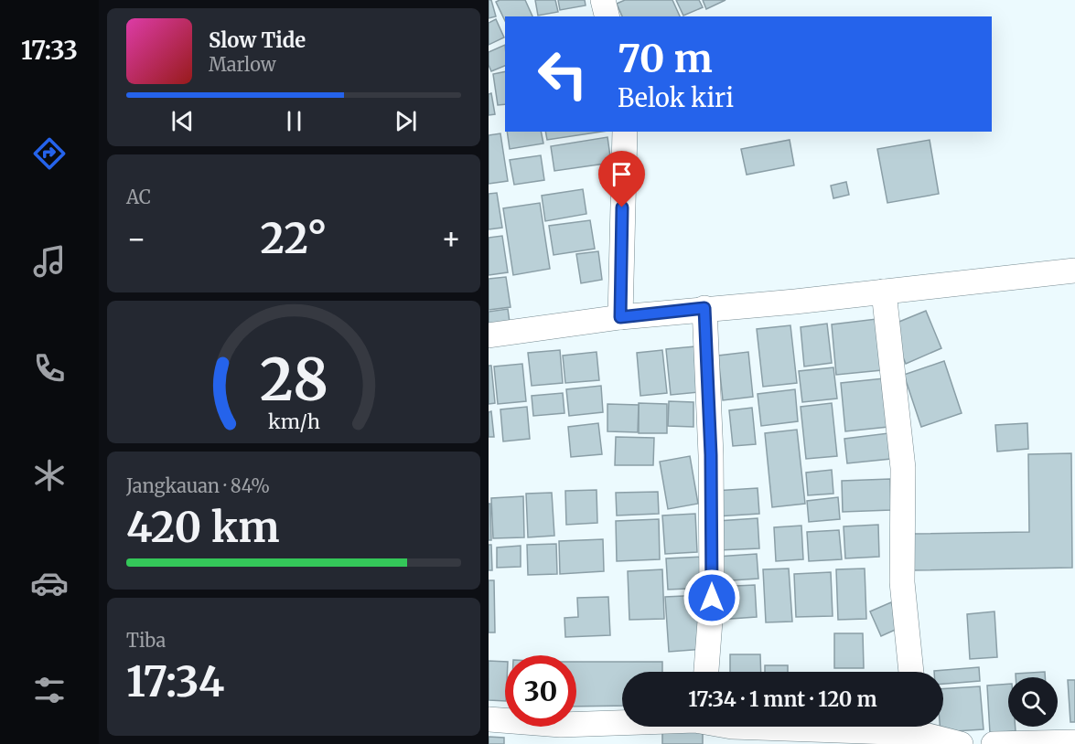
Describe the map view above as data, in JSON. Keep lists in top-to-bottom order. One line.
{"page":{"tabs":"17:33","turn":["70 m","Belok kiri"],"song":["Slow Tide","Marlow"],"tile":["AC",["Jangkauan · 84%","420 km"],["Tiba","17:34"]],"heat":["−","22°","+"],"limit":"30","trip":"17:34 · 1 mnt · 120 m","gauge":["28","km/h"]}}
